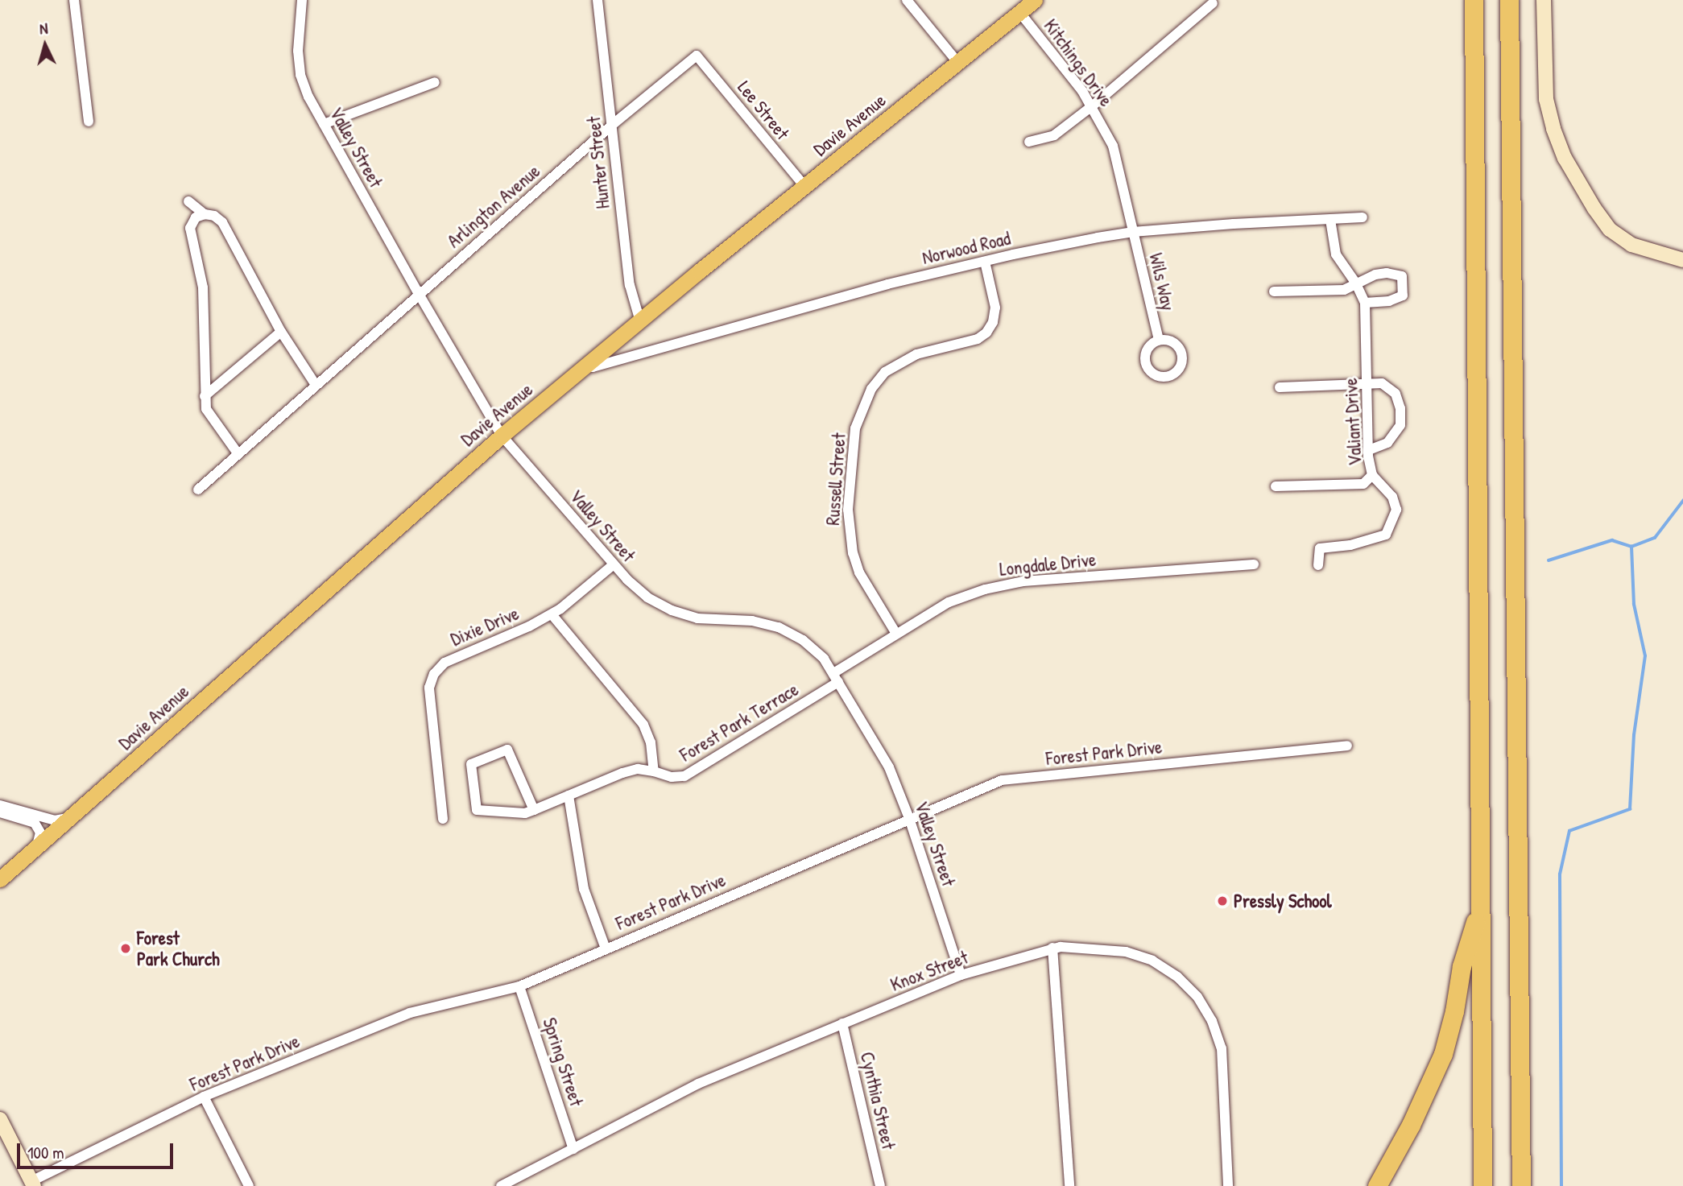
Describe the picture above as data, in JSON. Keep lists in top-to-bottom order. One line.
{"streets":{"main road":["Davie Avenue"],"street":["Kitchings Drive","Lee Street","Valley Street","Hunter Street","Arlington Avenue","Norwood Road","Wils Way","Valiant Drive","Russell Street","Longdale Drive","Dixie Drive","Forest Park Terrace","Forest Park Drive","Knox Street","Spring Street","Cynthia Street"]},"crossings":[["Kitchings Drive","Davie Avenue"],["Kitchings Drive","Norwood Road"],["Kitchings Drive","Wils Way"],["Lee Street","Davie Avenue"],["Lee Street","Arlington Avenue"],["Davie Avenue","Valley Street"],["Davie Avenue","Hunter Street"],["Davie Avenue","Norwood Road"],["Valley Street","Arlington Avenue"],["Valley Street","Longdale Drive"],["Valley Street","Dixie Drive"],["Valley Street","Forest Park Terrace"],["Valley Street","Forest Park Drive"],["Valley Street","Knox Street"],["Hunter Street","Arlington Avenue"],["Norwood Road","Wils Way"],["Norwood Road","Valiant Drive"],["Norwood Road","Russell Street"],["Russell Street","Longdale Drive"],["Longdale Drive","Forest Park Terrace"],["Dixie Drive","Forest Park Terrace"],["Forest Park Drive","Spring Street"],["Knox Street","Spring Street"],["Knox Street","Cynthia Street"]],"places":["Pressly School","Forest Park Church"],"scale_bar":"100 m","north":"top"}
